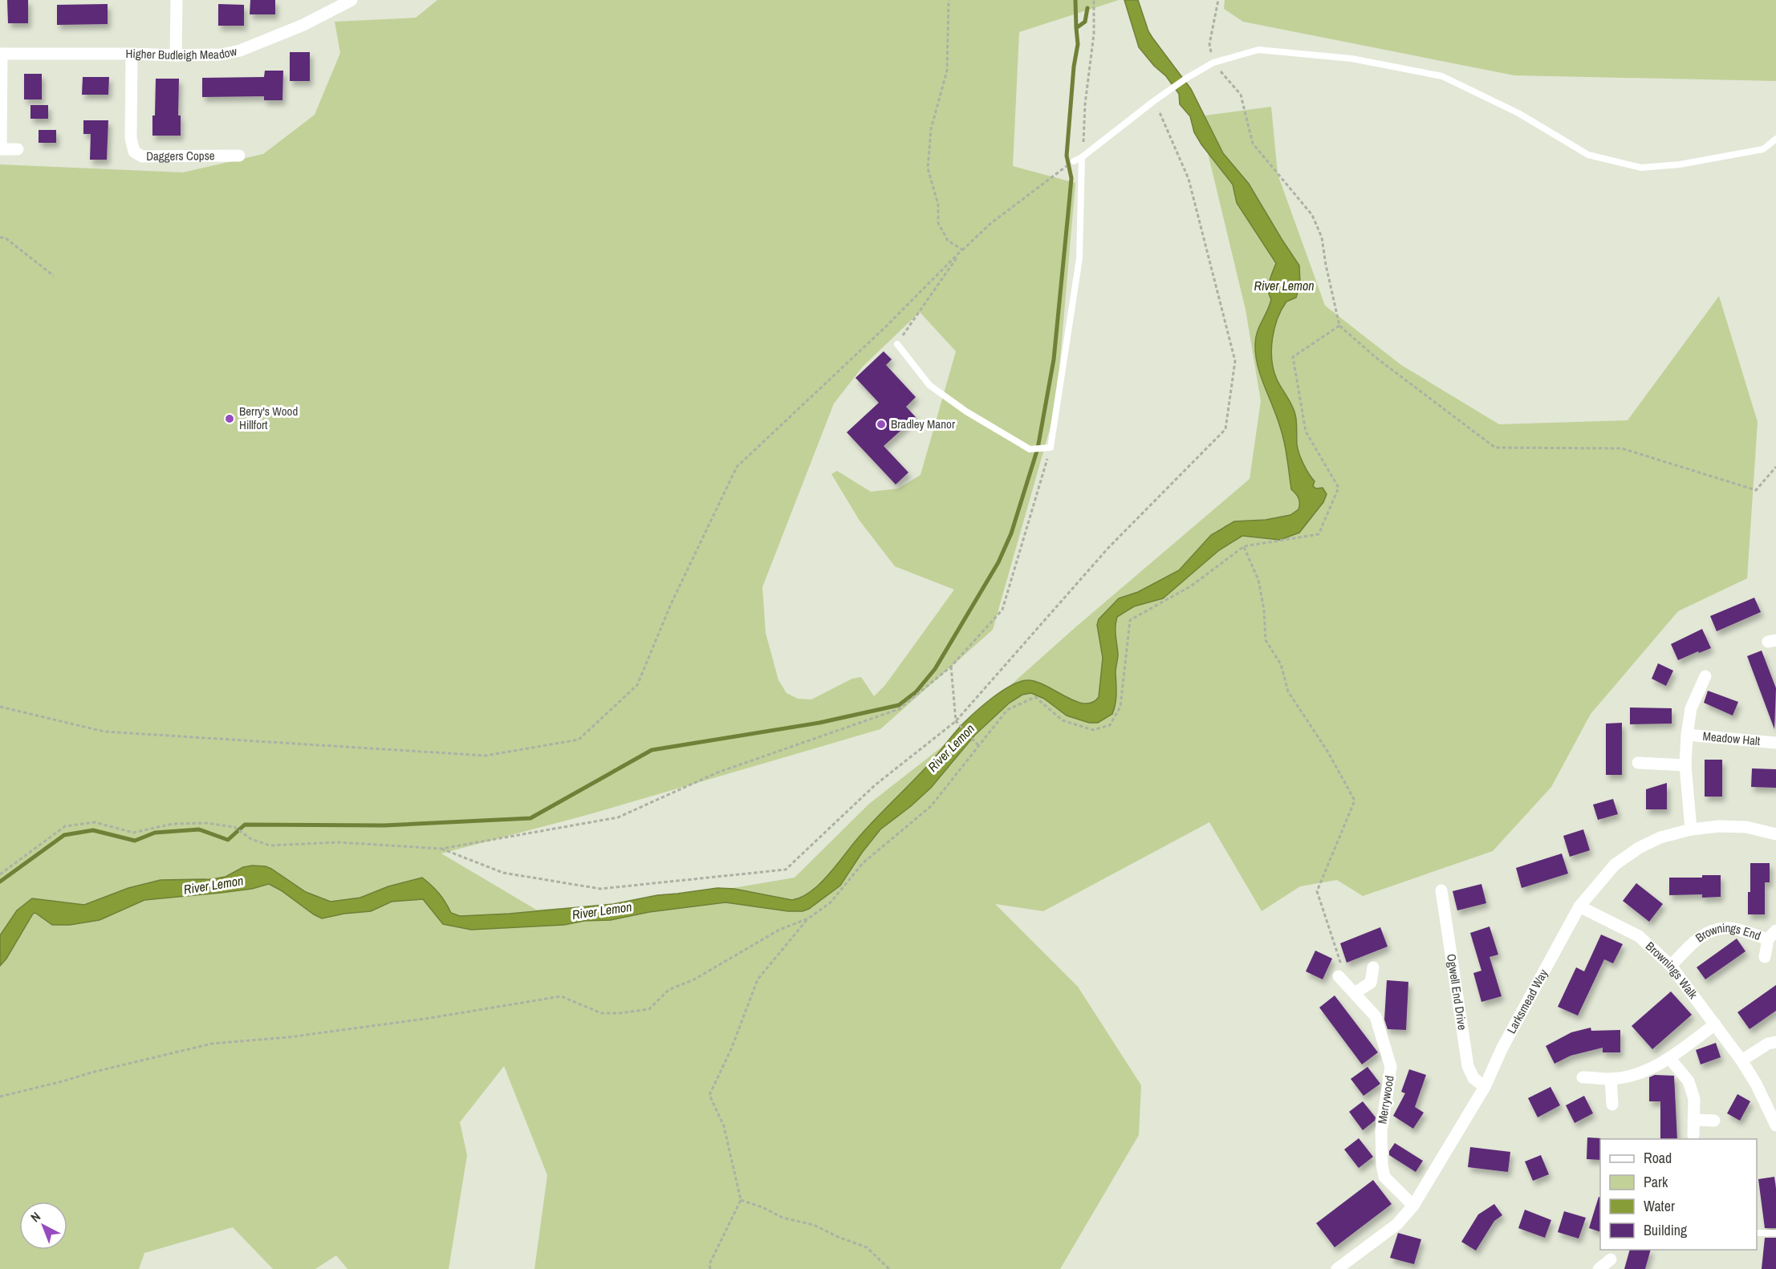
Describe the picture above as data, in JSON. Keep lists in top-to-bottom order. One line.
{"streets":{"street":["Higher Budleigh Meadow","Daggers Copse","Meadow Halt","Brownings End","Brownings Walk","Ogwell End Drive","Larksmead Way","Merrywood"]},"crossings":[["Higher Budleigh Meadow","Daggers Copse"],["Meadow Halt","Larksmead Way"],["Brownings End","Brownings Walk"],["Brownings Walk","Larksmead Way"],["Ogwell End Drive","Larksmead Way"],["Larksmead Way","Merrywood"]],"water":["River Lemon"],"places":["Berry's Wood Hillfort","Bradley Manor"],"legend":["Road","Park","Water","Building"],"north":"top left"}
